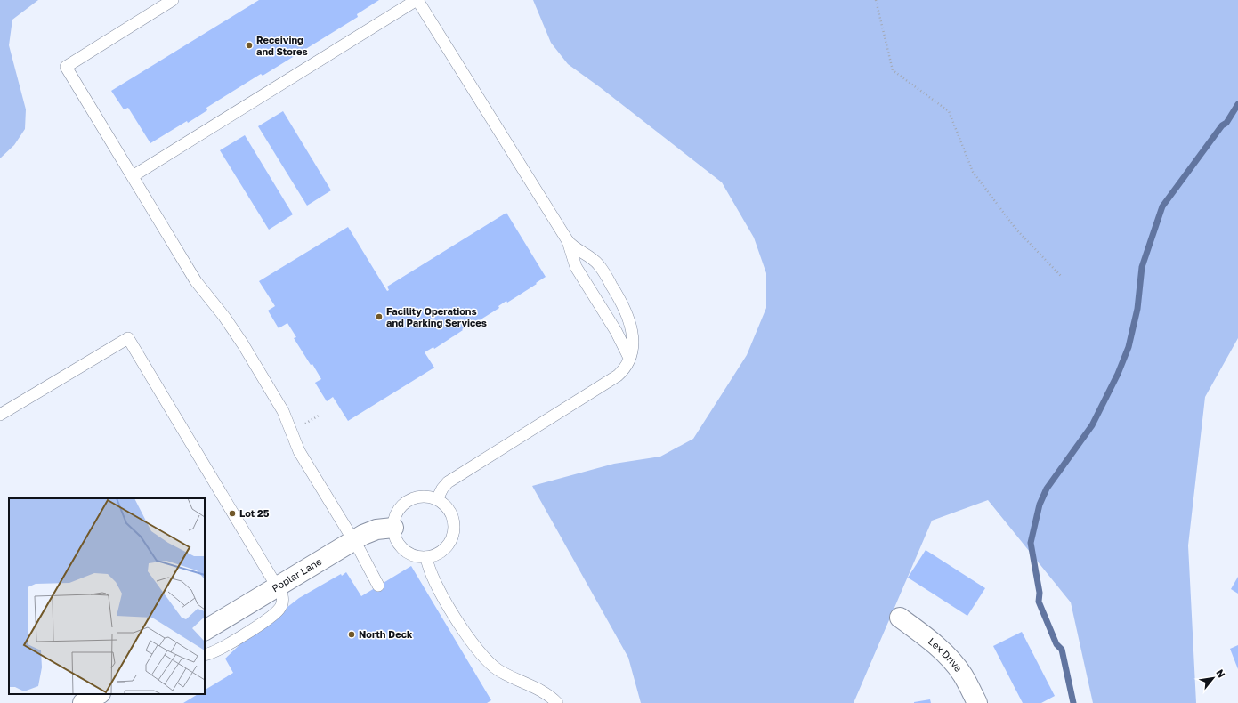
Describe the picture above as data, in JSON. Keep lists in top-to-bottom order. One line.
{"streets":{"street":["Poplar Lane","Lex Drive"]},"places":["Receiving and Stores","Facility Operations and Parking Services","Lot 25","North Deck"],"north":"top right"}
